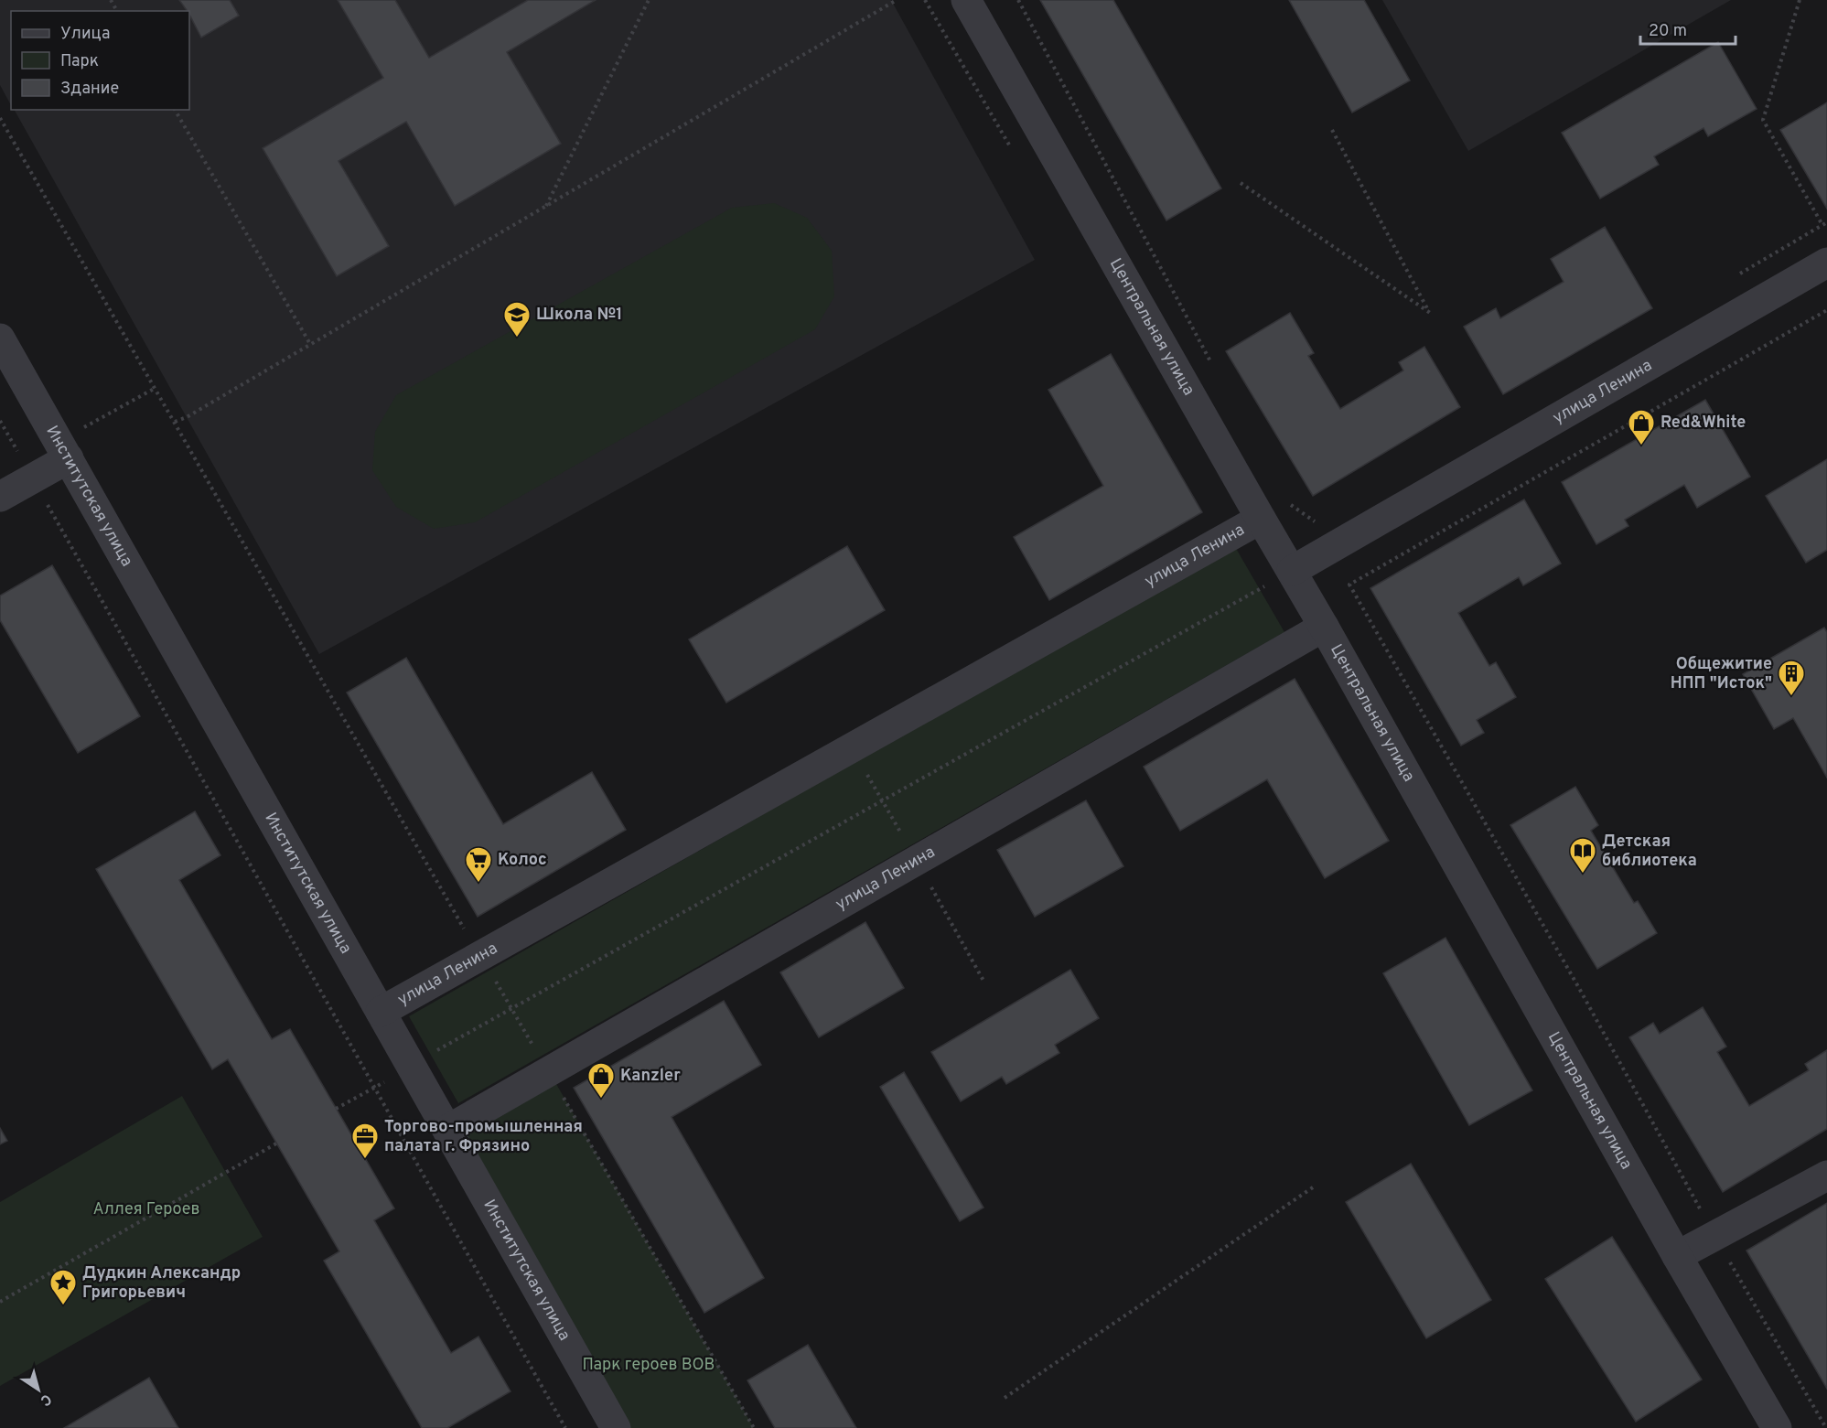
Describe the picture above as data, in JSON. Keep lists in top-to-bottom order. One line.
{"streets":{"street":["Центральная улица","улица Ленина","Институтская улица"]},"crossings":[["Центральная улица","улица Ленина"],["улица Ленина","Институтская улица"]],"parks":["Аллея Героев","Парк героев ВОВ"],"places":{"school or university":["Школа №1"],"shop":["Red&White","Kanzler"],"building":["Общежитие НПП \"Исток\""],"library":["Детская библиотека"],"supermarket":["Колос"],"office":["Торгово-промышленная палата г. Фрязино"],"place":["Дудкин Александр Григорьевич"]},"legend":["Улица","Парк","Здание"],"scale_bar":"20 m","north":"bottom right"}
